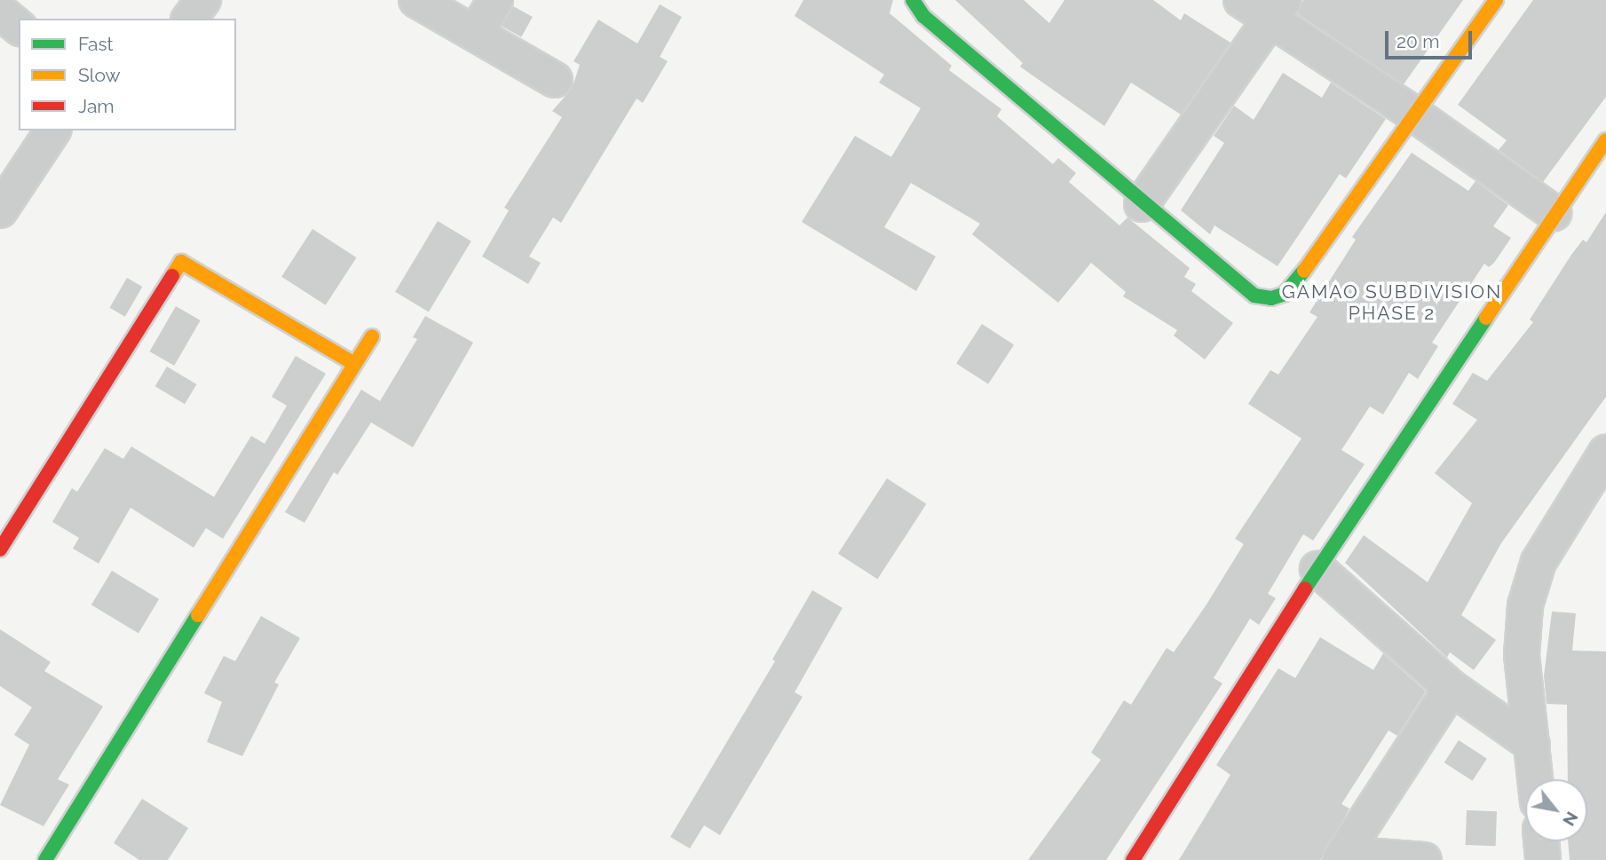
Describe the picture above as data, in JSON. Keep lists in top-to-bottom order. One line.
{"districts":["GAMAO SUBDIVISION PHASE 2"],"legend":["Fast","Slow","Jam"],"scale_bar":"20 m","north":"bottom right"}
